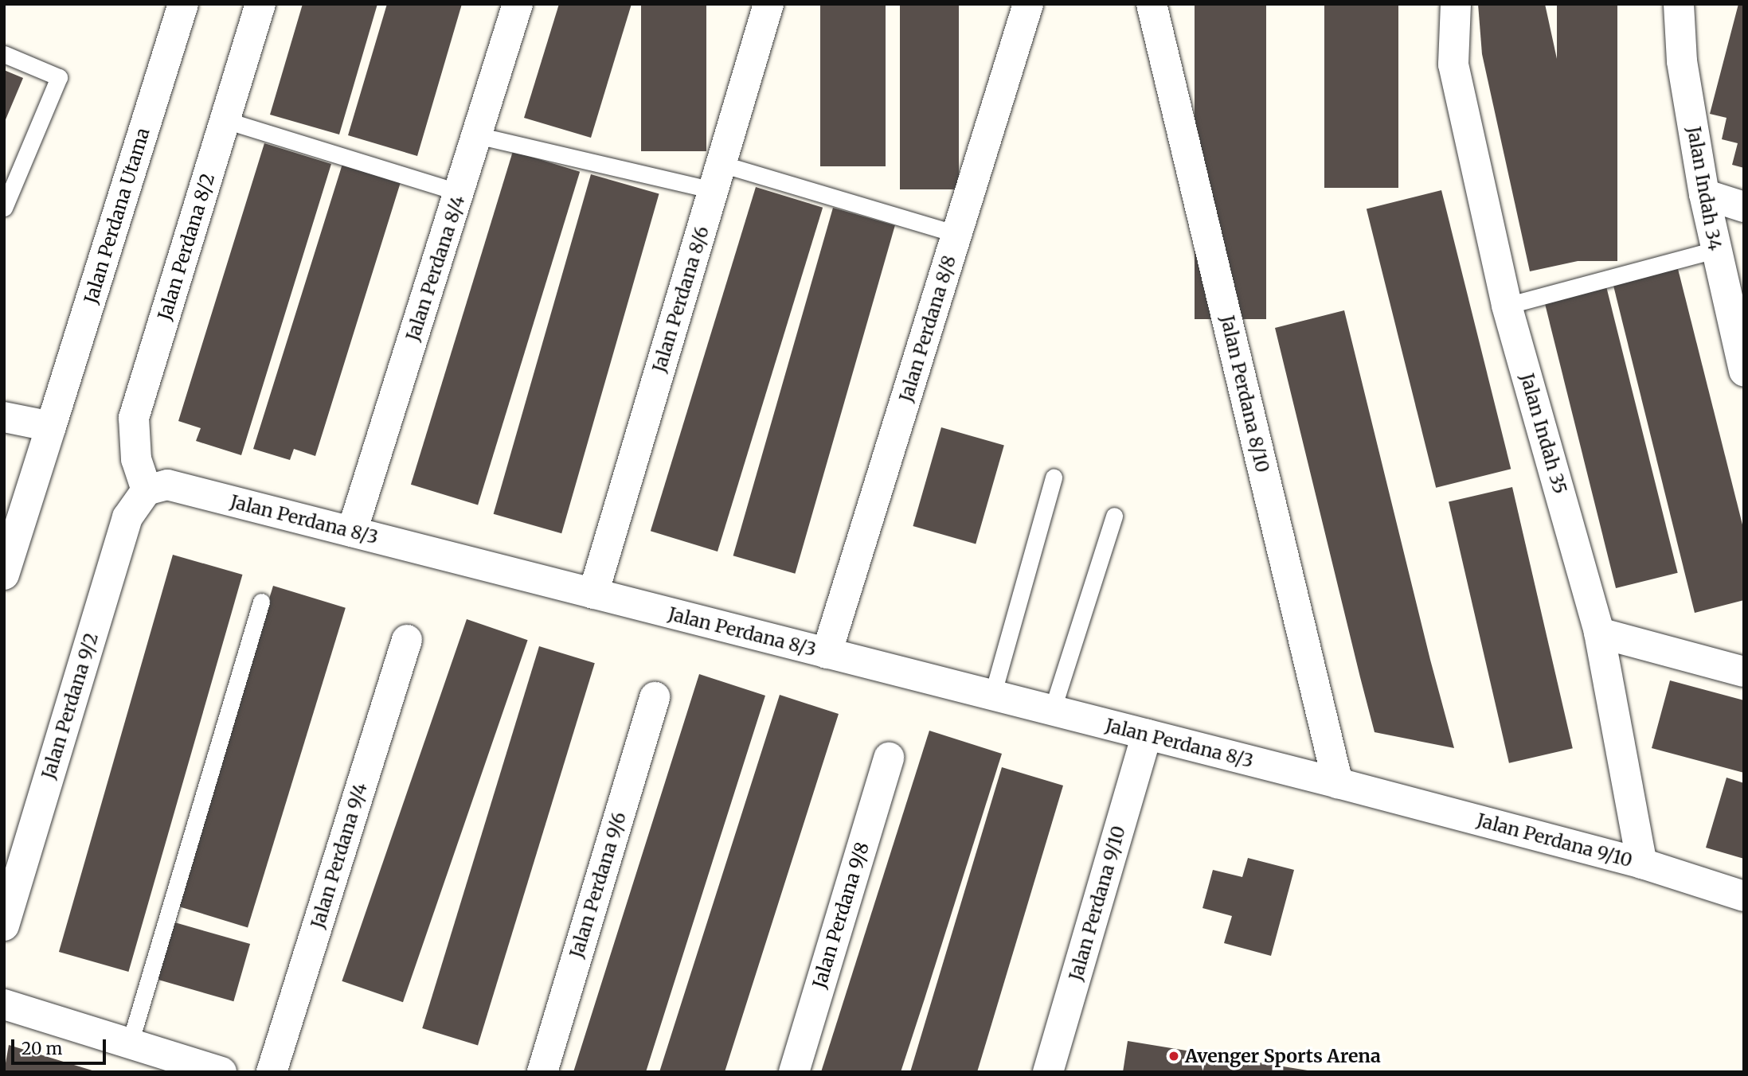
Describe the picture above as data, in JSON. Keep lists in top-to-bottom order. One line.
{"streets":{"street":["Jalan Indah 34","Jalan Perdana Utama","Jalan Perdana 8/2","Jalan Perdana 8/4","Jalan Perdana 8/6","Jalan Perdana 8/8","Jalan Perdana 8/10","Jalan Indah 35","Jalan Perdana 8/3","Jalan Perdana 9/2","Jalan Perdana 9/10","Jalan Perdana 9/4","Jalan Perdana 9/6","Jalan Perdana 9/8"]},"crossings":[["Jalan Perdana 8/2","Jalan Perdana 8/3"],["Jalan Perdana 8/2","Jalan Perdana 9/2"],["Jalan Perdana 8/4","Jalan Perdana 8/3"],["Jalan Perdana 8/6","Jalan Perdana 8/3"],["Jalan Perdana 8/8","Jalan Perdana 8/3"],["Jalan Perdana 8/10","Jalan Perdana 8/3"],["Jalan Perdana 8/10","Jalan Perdana 9/10"],["Jalan Indah 35","Jalan Perdana 9/10"],["Jalan Perdana 8/3","Jalan Perdana 9/2"],["Jalan Perdana 8/3","Jalan Perdana 9/10"]],"places":["Avenger Sports Arena"],"scale_bar":"20 m"}
